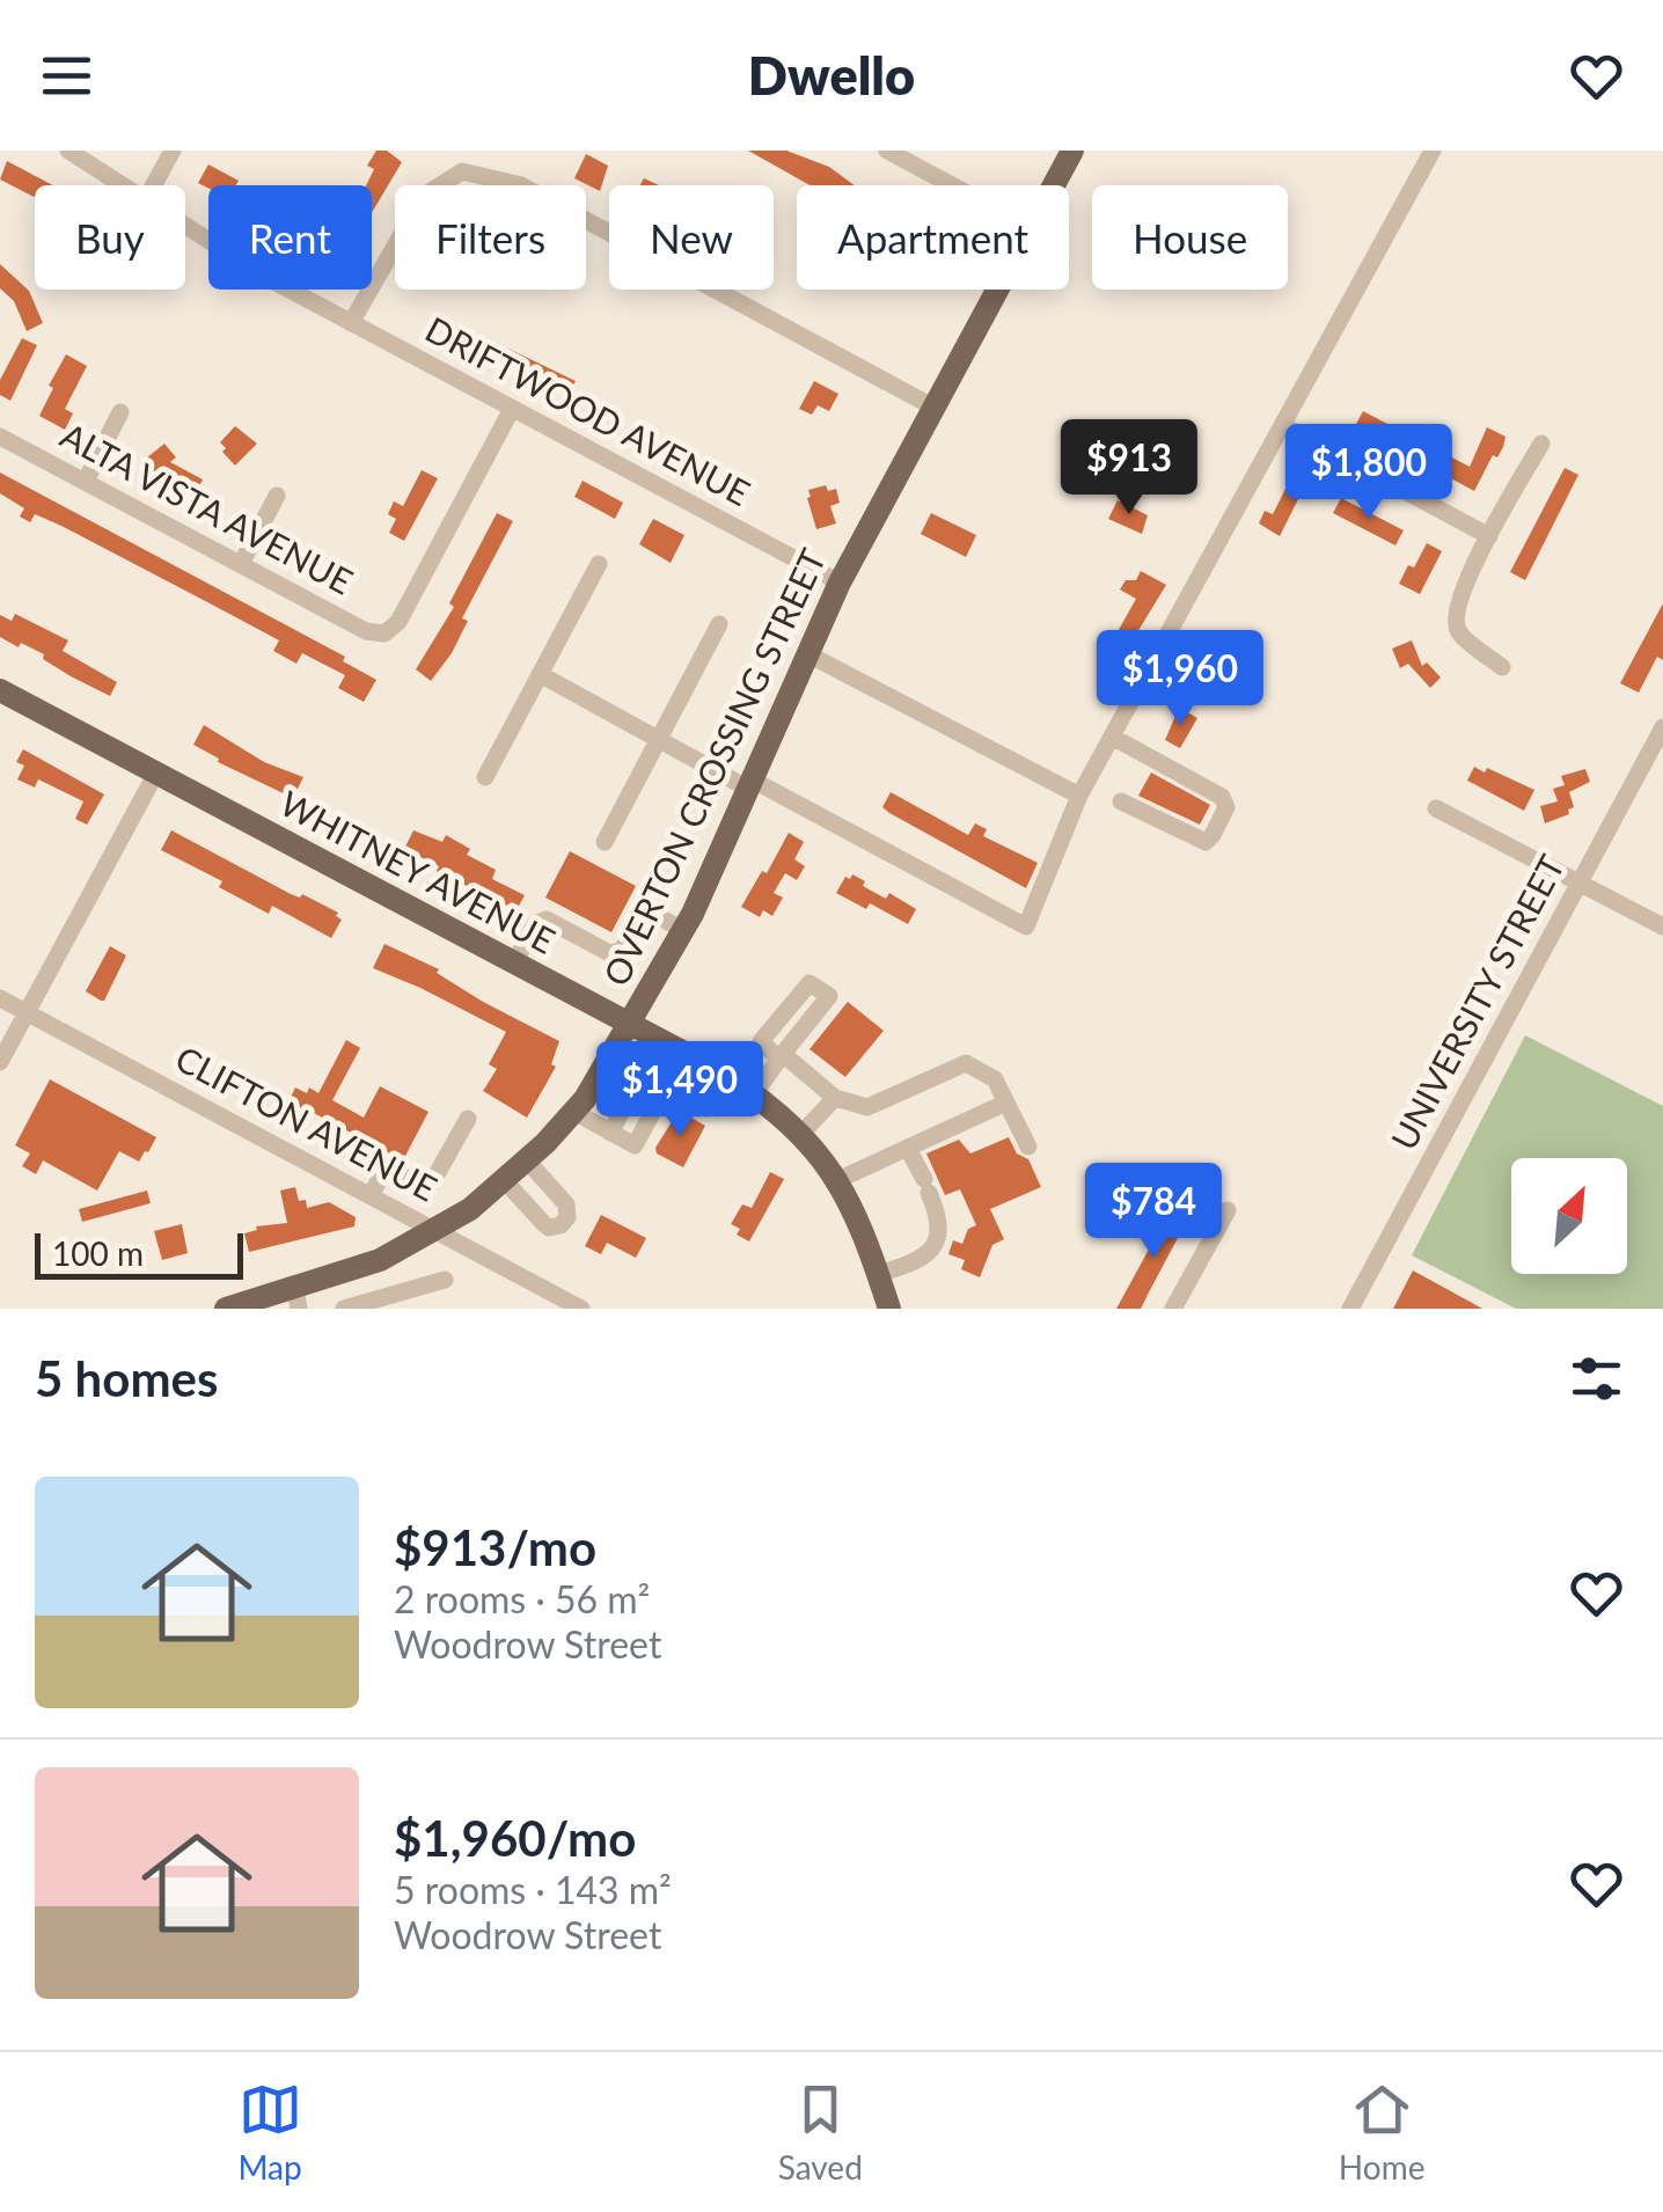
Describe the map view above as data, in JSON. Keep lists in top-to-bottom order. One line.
{"streets":{"main road":["OVERTON CROSSING STREET","WHITNEY AVENUE"],"street":["DRIFTWOOD AVENUE","ALTA VISTA AVENUE","UNIVERSITY STREET","CLIFTON AVENUE"]},"crossings":[["DRIFTWOOD AVENUE","ALTA VISTA AVENUE"],["DRIFTWOOD AVENUE","OVERTON CROSSING STREET"],["OVERTON CROSSING STREET","WHITNEY AVENUE"],["OVERTON CROSSING STREET","CLIFTON AVENUE"]],"scale_bar":"100 m","north":"top right","page":{"header":"Dwello","chip":["Buy","Rent","Filters","New","Apartment","House"],"price":["$913","$1,800","$1,960","$1,490","$784"],"scale":"100 m","heading":"5 homes","list":[{"name":"$913/mo","note":"2 rooms · 56 m² · Woodrow Street"},{"name":"$1,960/mo","note":"5 rooms · 143 m² · Woodrow Street"}],"tabs":["Map","Saved","Home"]}}
